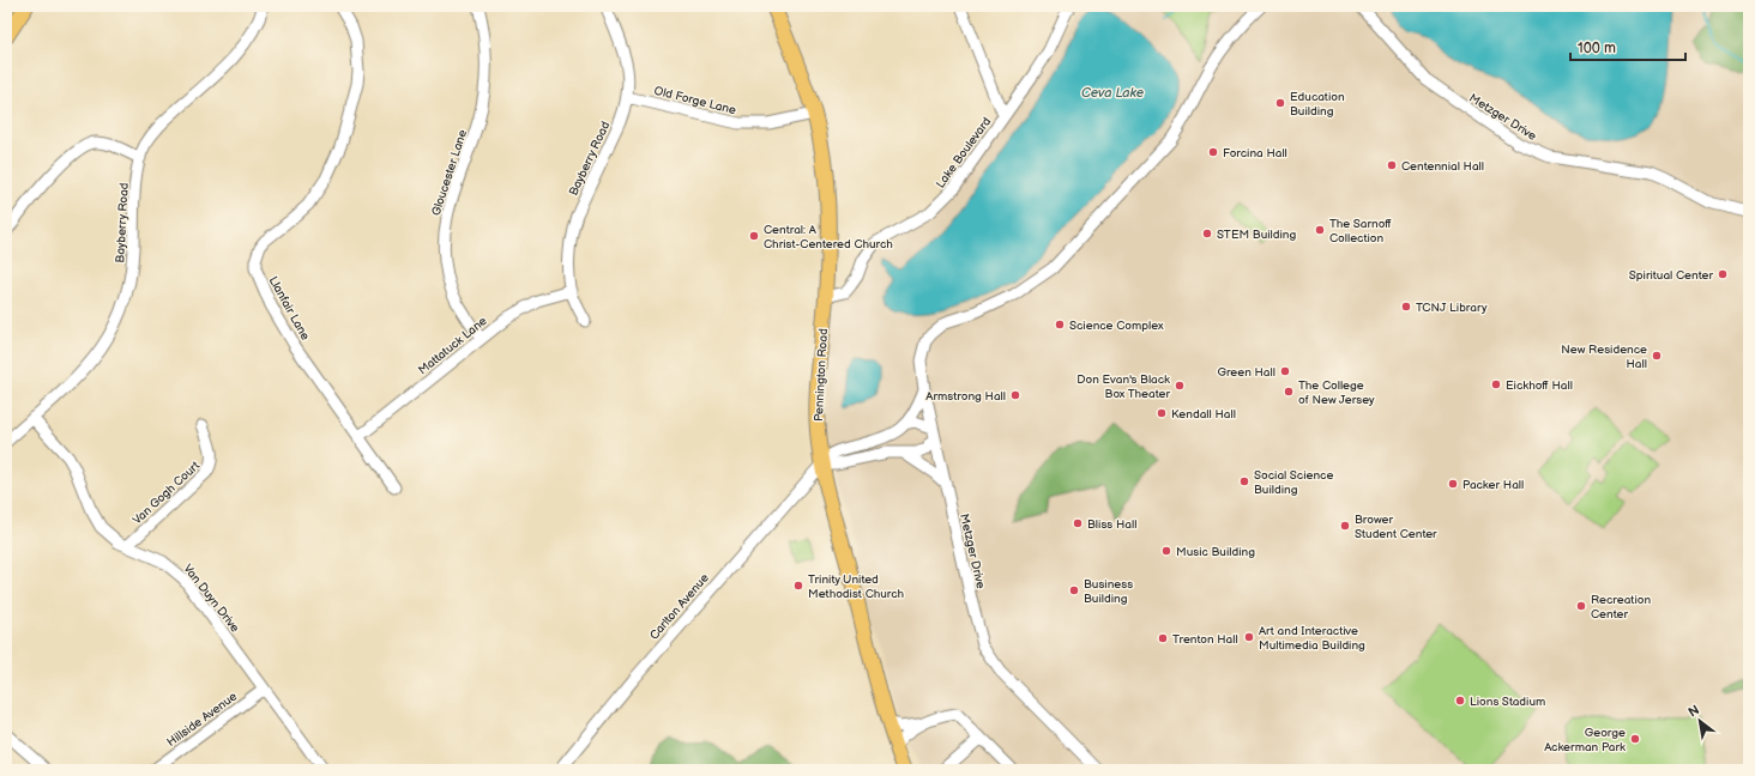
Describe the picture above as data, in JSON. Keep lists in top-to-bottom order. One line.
{"streets":{"main road":["Pennington Road"],"street":["Old Forge Lane","Metzger Drive","Lake Boulevard","Bayberry Road","Gloucester Lane","Llanfair Lane","Mattatuck Lane","Van Gogh Court","Van Duyn Drive","Carlton Avenue","Hillside Avenue"]},"crossings":[["Old Forge Lane","Bayberry Road"],["Old Forge Lane","Pennington Road"],["Metzger Drive","Carlton Avenue"],["Lake Boulevard","Pennington Road"],["Bayberry Road","Mattatuck Lane"],["Bayberry Road","Van Duyn Drive"],["Gloucester Lane","Mattatuck Lane"],["Llanfair Lane","Mattatuck Lane"],["Pennington Road","Carlton Avenue"],["Van Gogh Court","Van Duyn Drive"],["Van Duyn Drive","Hillside Avenue"]],"water":["Ceva Lake"],"places":["Education Building","Forcina Hall","Centennial Hall","The Sarnoff Collection","STEM Building","Central: A Christ-Centered Church","Spiritual Center","TCNJ Library","Science Complex","New Residence Hall","Green Hall","Eickhoff Hall","Don Evan's Black Box Theater","The College of New Jersey","Armstrong Hall","Kendall Hall","Social Science Building","Packer Hall","Bliss Hall","Brower Student Center","Music Building","Trinity United Methodist Church","Business Building","Recreation Center","Art and Interactive Multimedia Building","Trenton Hall","Lions Stadium","George Ackerman Park"],"scale_bar":"100 m","north":"top left"}
